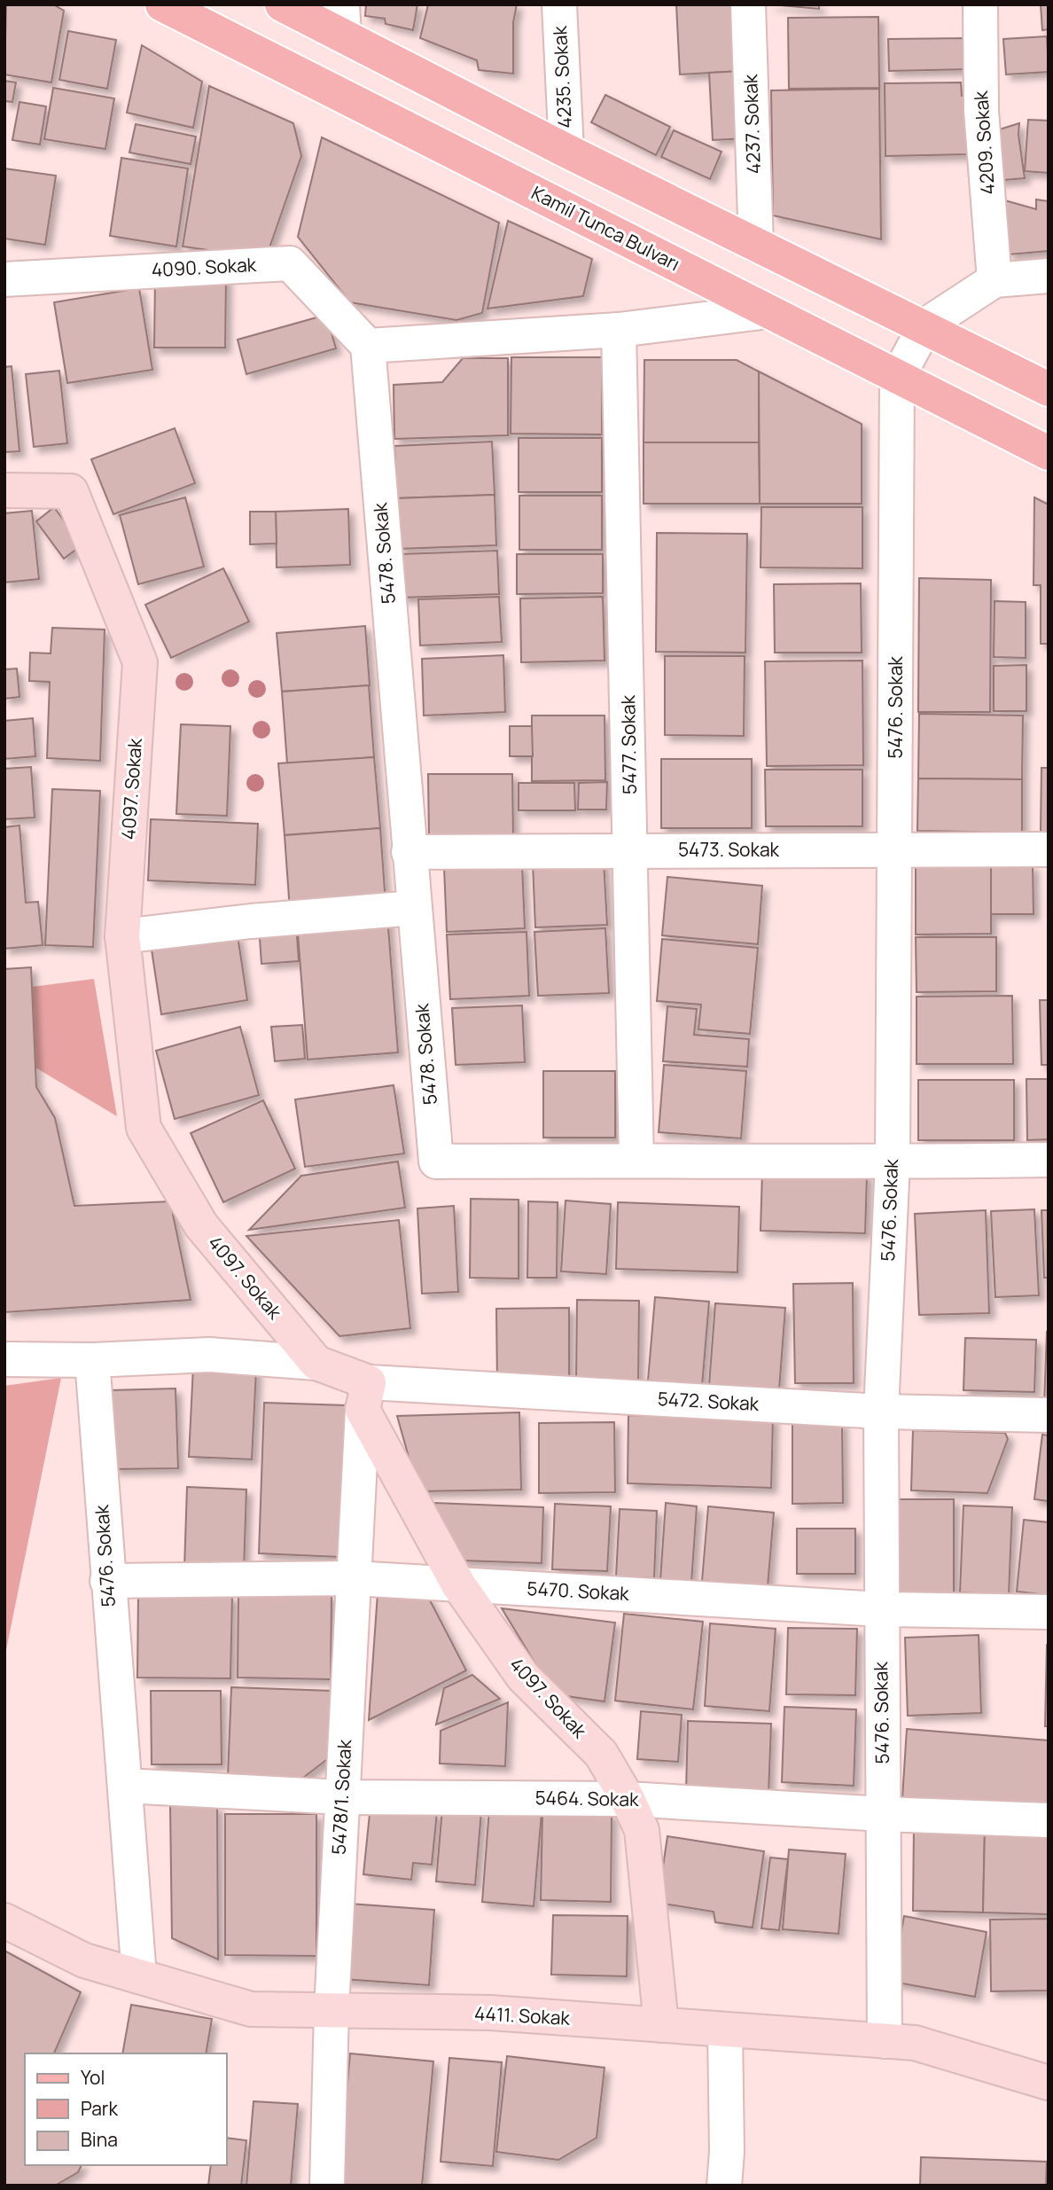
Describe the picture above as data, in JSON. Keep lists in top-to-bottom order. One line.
{"streets":{"main road":["Kamil Tunca Bulvarı"],"street":["4235. Sokak","4237. Sokak","4209. Sokak","4090. Sokak","5478. Sokak","5476. Sokak","5477. Sokak","4097. Sokak","5473. Sokak","5472. Sokak","5470. Sokak","5478/1. Sokak","5464. Sokak","4411. Sokak"]},"crossings":[["Kamil Tunca Bulvarı","5476. Sokak"],["4090. Sokak","5478. Sokak"],["5478. Sokak","5477. Sokak"],["5478. Sokak","5473. Sokak"],["5476. Sokak","5473. Sokak"],["5476. Sokak","5472. Sokak"],["5476. Sokak","5470. Sokak"],["5476. Sokak","5464. Sokak"],["5476. Sokak","4411. Sokak"],["5477. Sokak","5473. Sokak"],["4097. Sokak","5472. Sokak"],["4097. Sokak","5470. Sokak"],["4097. Sokak","5478/1. Sokak"],["4097. Sokak","5464. Sokak"],["4097. Sokak","4411. Sokak"],["5472. Sokak","5478/1. Sokak"],["5470. Sokak","5478/1. Sokak"],["5478/1. Sokak","5464. Sokak"],["5478/1. Sokak","4411. Sokak"]],"legend":["Yol","Park","Bina"]}
